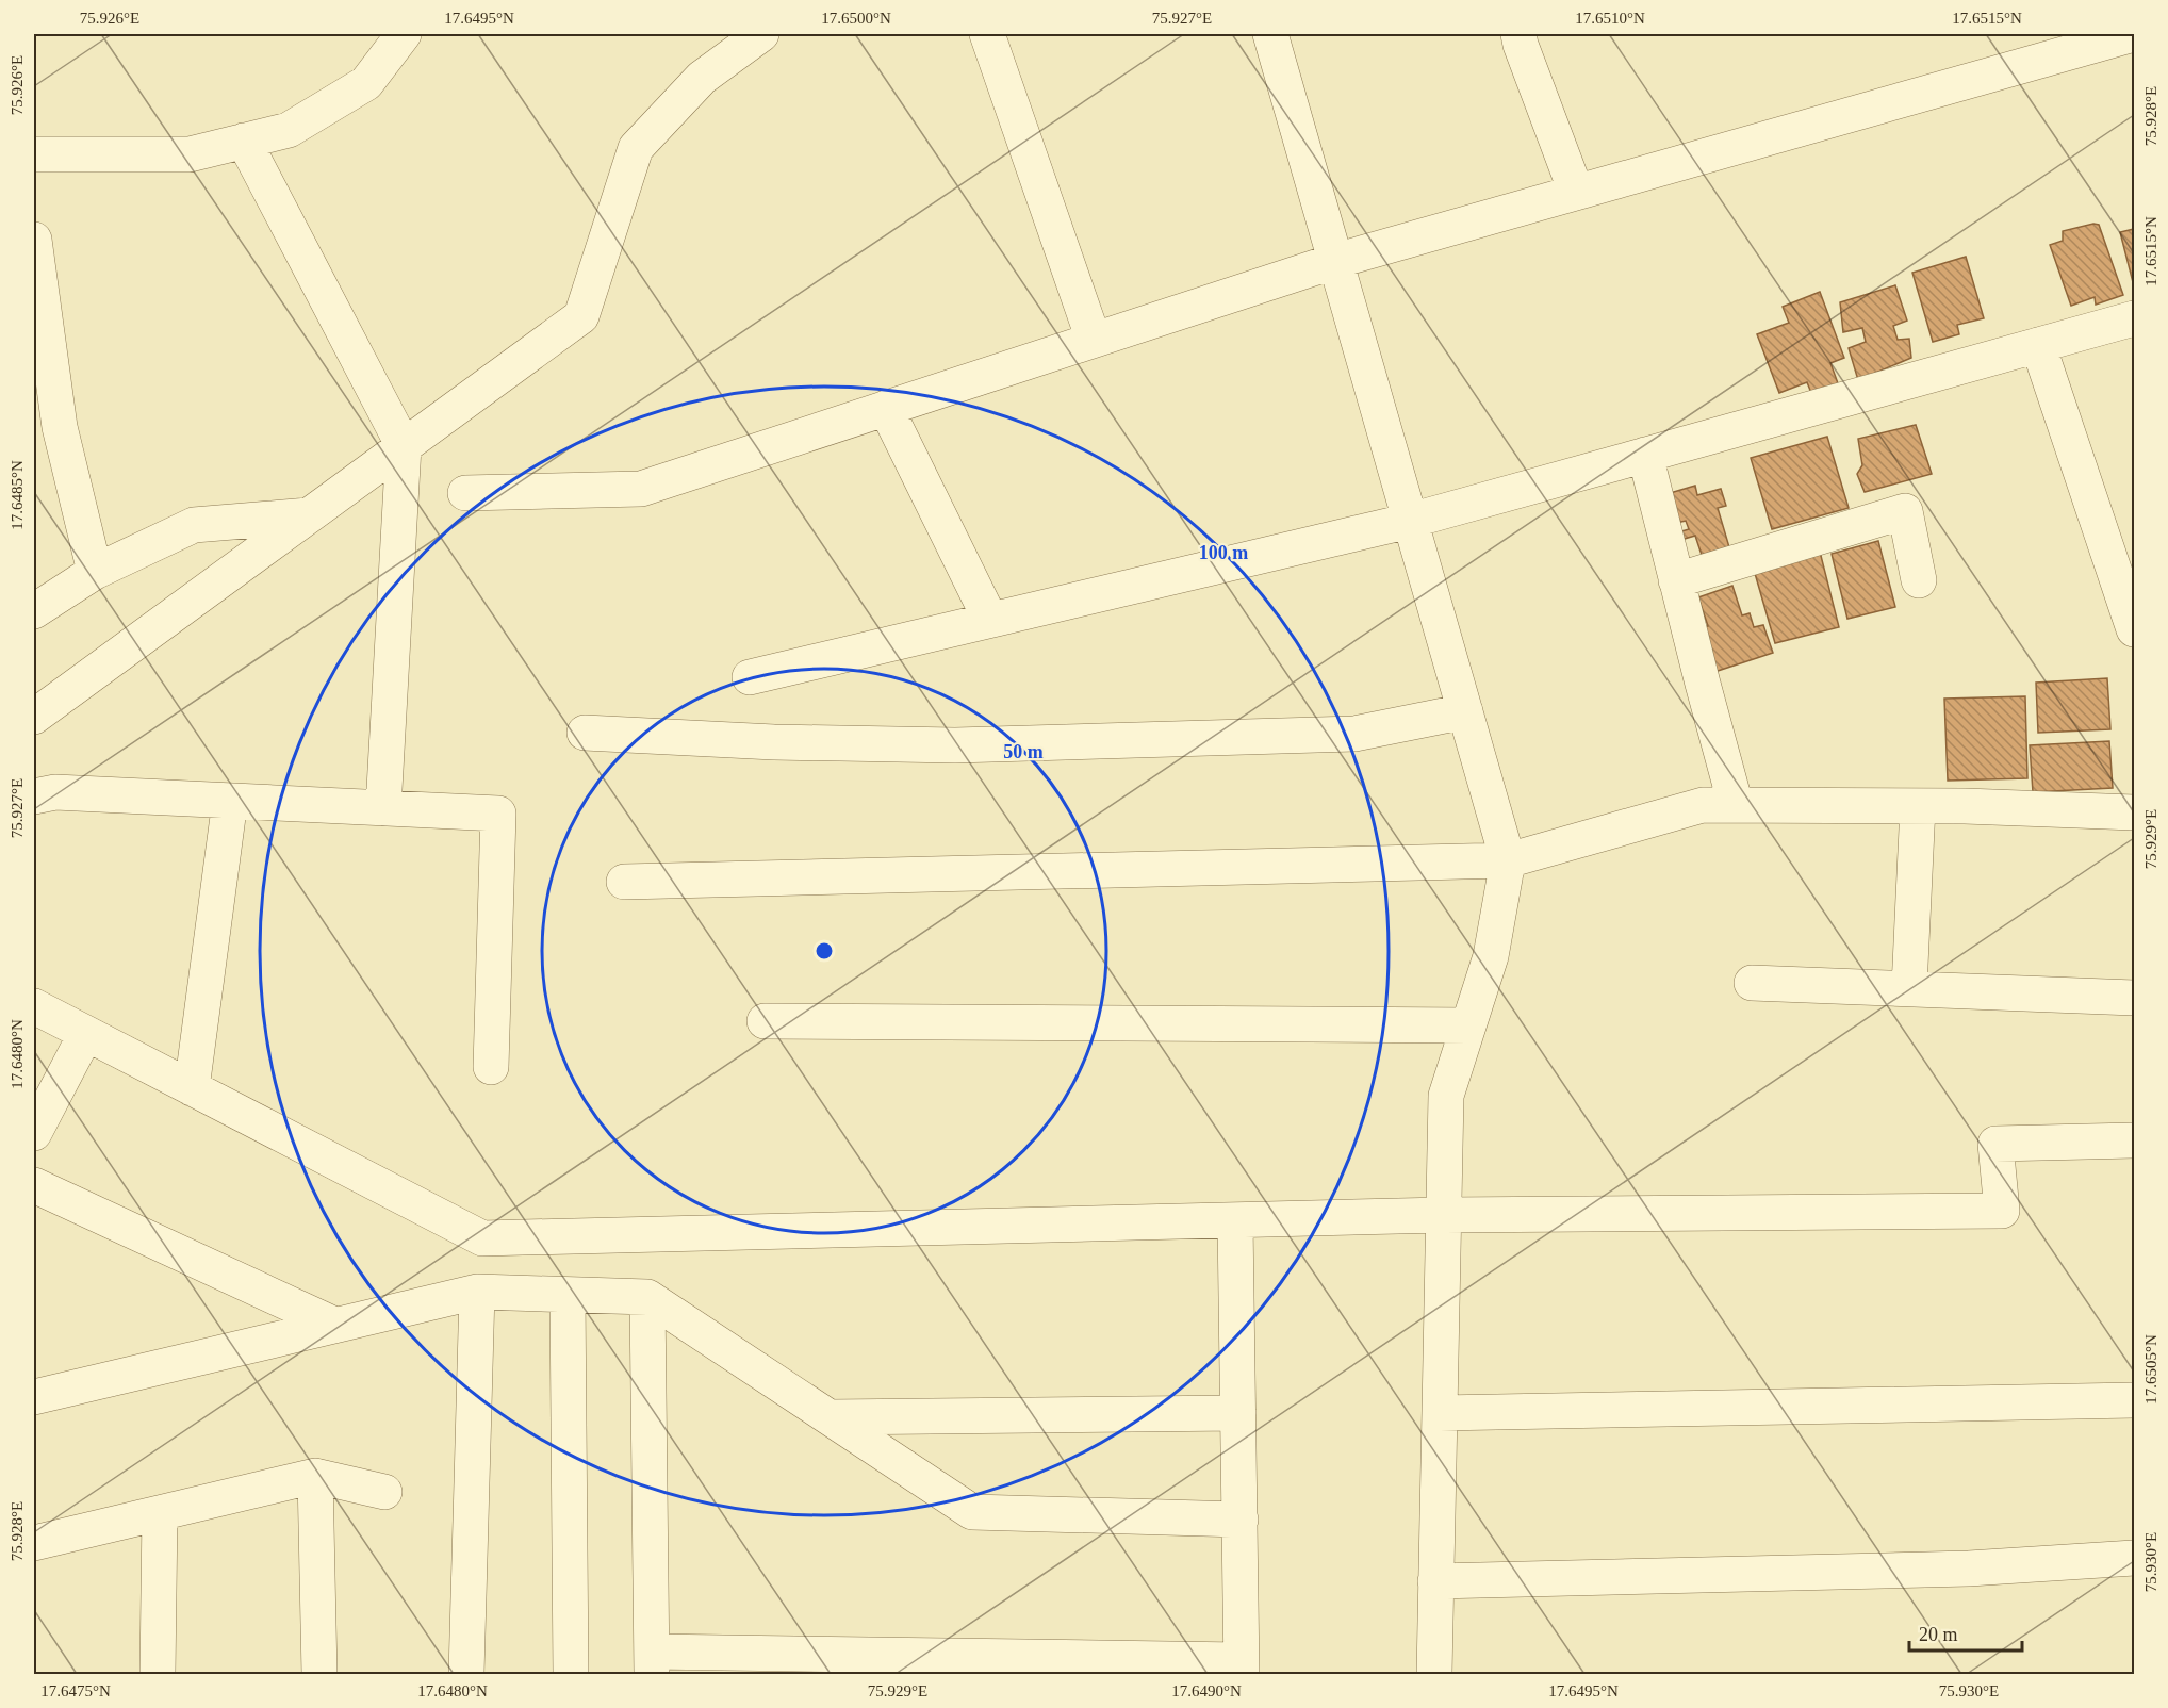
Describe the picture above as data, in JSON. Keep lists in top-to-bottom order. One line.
{"scale_bar":"20 m","coordinates":["75.926°E","17.6495°N","17.6500°N","75.927°E","17.6510°N","17.6515°N","75.928°E","17.6485°N","75.929°E","17.6480°N","17.6505°N","75.930°E","17.6475°N","17.6490°N"],"rings":["100 m","50 m"]}
